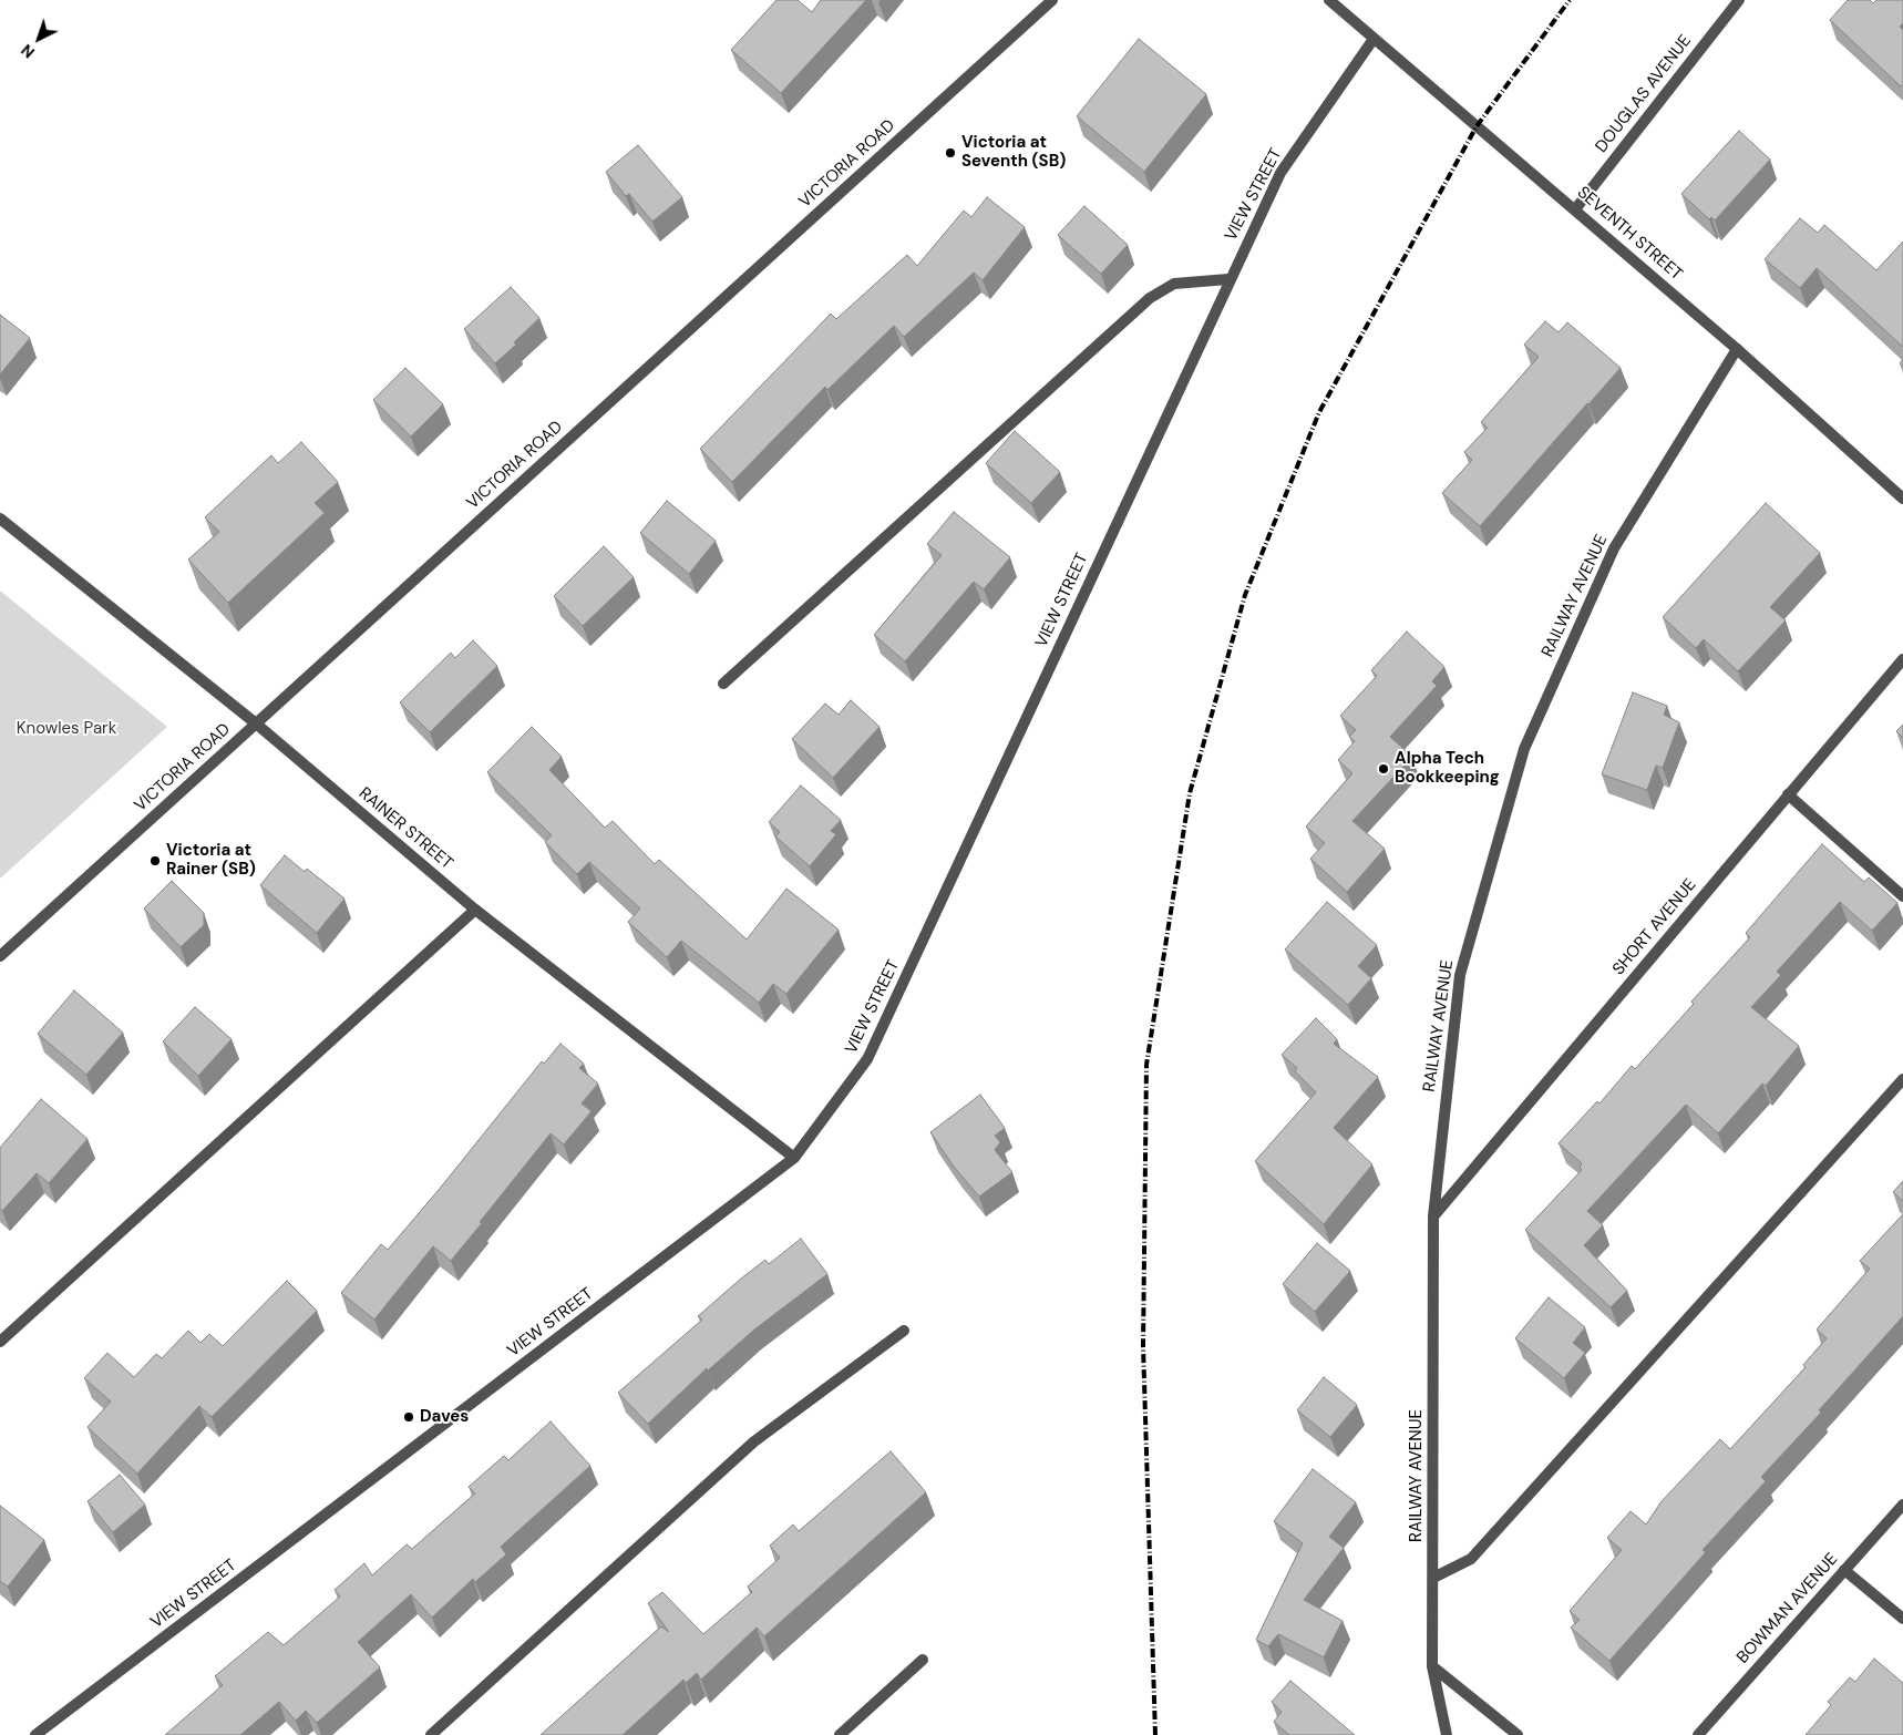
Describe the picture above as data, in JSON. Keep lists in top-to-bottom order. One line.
{"streets":{"street":["DOUGLAS AVENUE","VICTORIA ROAD","VIEW STREET","SEVENTH STREET","RAILWAY AVENUE","RAINER STREET","SHORT AVENUE","BOWMAN AVENUE"]},"crossings":[["DOUGLAS AVENUE","SEVENTH STREET"],["VICTORIA ROAD","RAINER STREET"],["VIEW STREET","SEVENTH STREET"],["VIEW STREET","RAINER STREET"],["SEVENTH STREET","RAILWAY AVENUE"],["RAILWAY AVENUE","SHORT AVENUE"]],"parks":["Knowles Park"],"places":["Victoria at Seventh (SB)","Alpha Tech Bookkeeping","Victoria at Rainer (SB)","Daves"],"north":"bottom left"}
